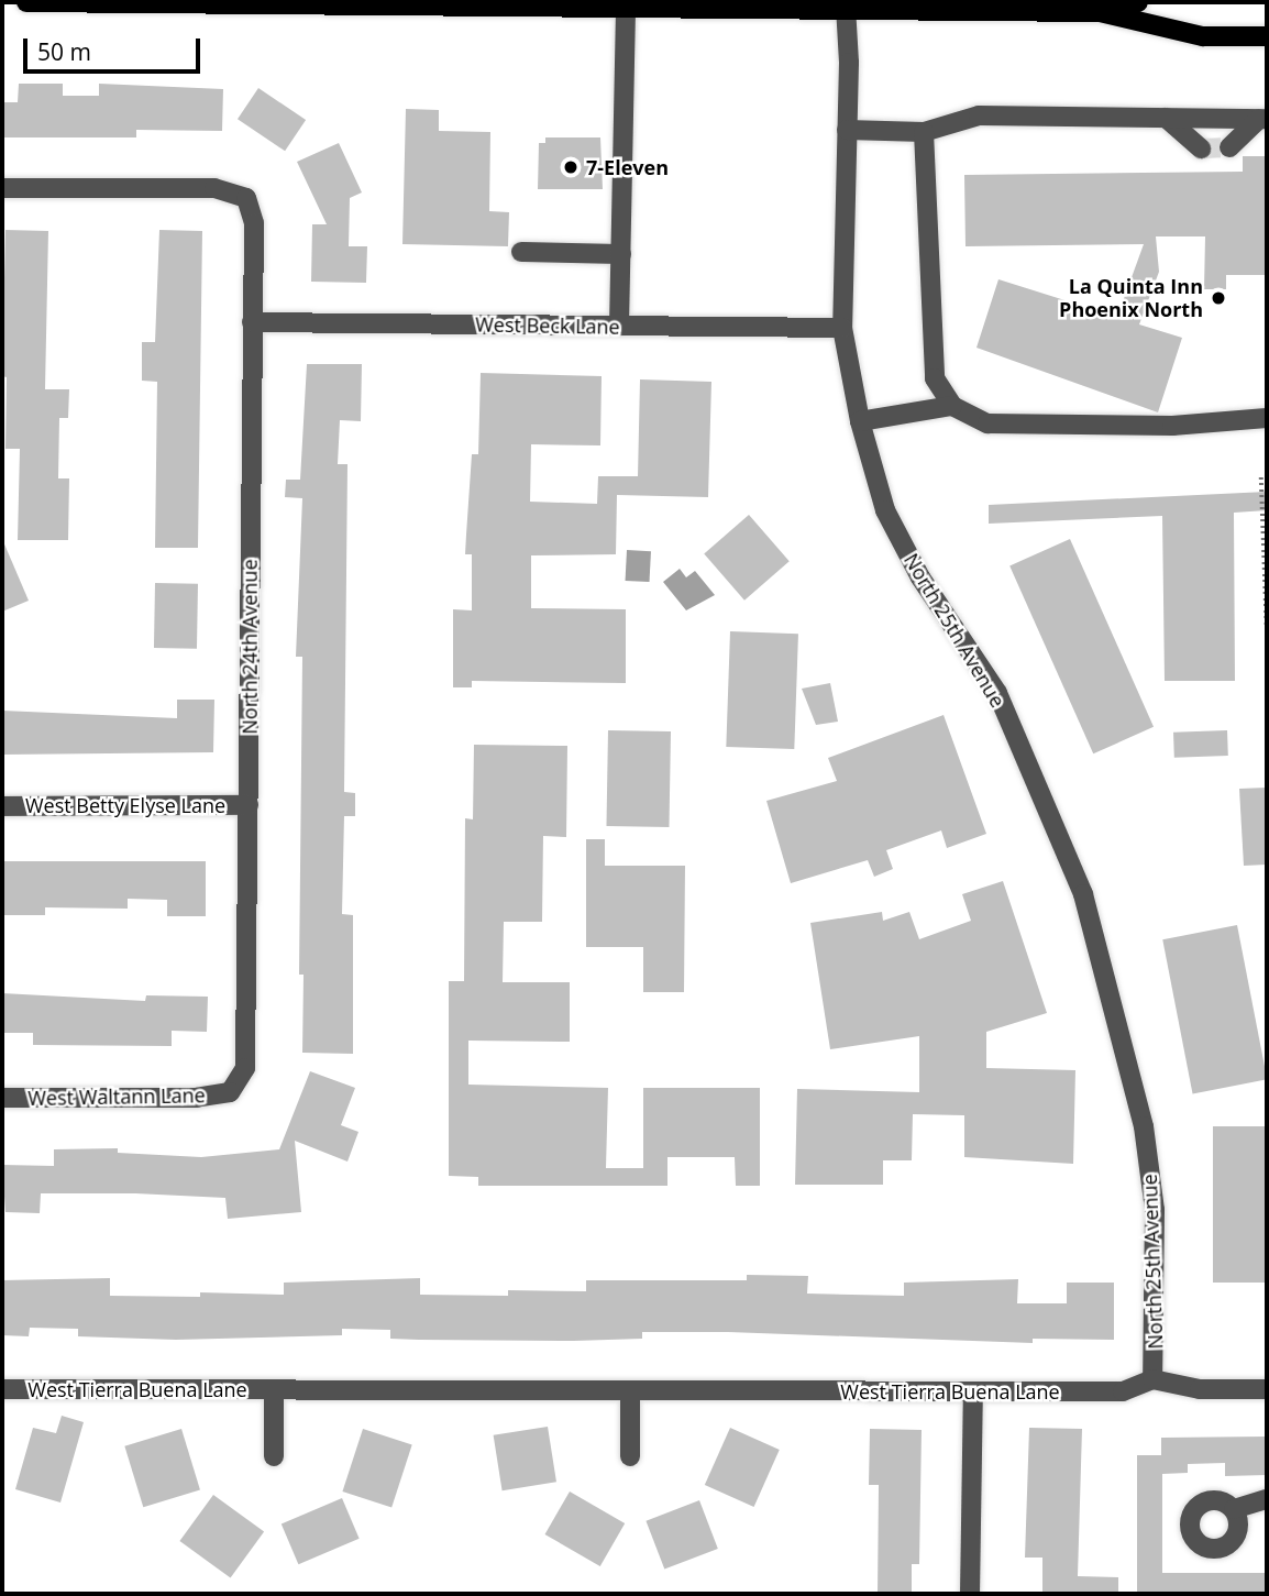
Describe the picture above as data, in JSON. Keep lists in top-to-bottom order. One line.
{"streets":{"street":["West Beck Lane","North 25th Avenue","North 24th Avenue","West Betty Elyse Lane","West Waltann Lane","West Tierra Buena Lane"]},"crossings":[["West Beck Lane","North 25th Avenue"],["West Beck Lane","North 24th Avenue"],["North 25th Avenue","West Tierra Buena Lane"],["North 24th Avenue","West Betty Elyse Lane"],["North 24th Avenue","West Waltann Lane"]],"places":["7-Eleven","La Quinta Inn Phoenix North"],"scale_bar":"50 m"}
